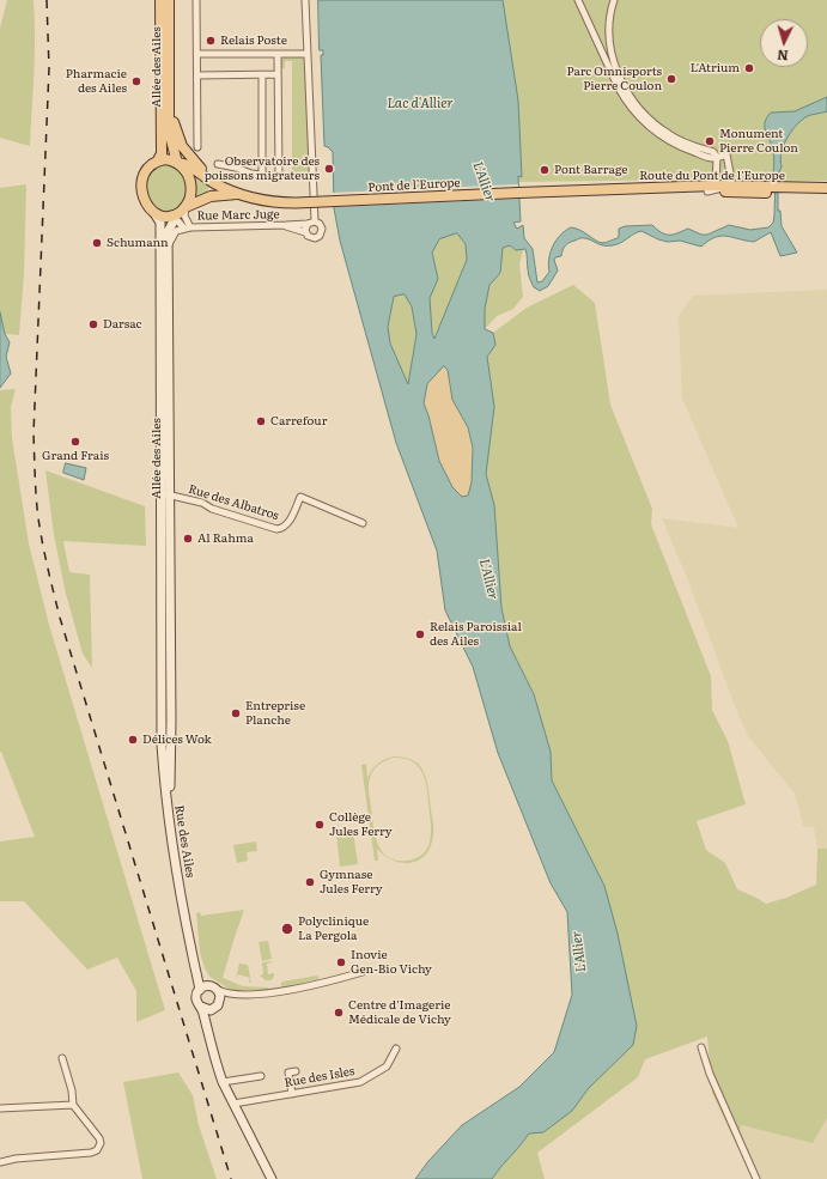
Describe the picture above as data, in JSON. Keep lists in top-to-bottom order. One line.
{"streets":{"main road":["Allée des Ailes","Route du Pont de l'Europe","Pont de l'Europe","Rue des Ailes"],"street":["Rue Marc Juge","Rue des Albatros","Rue des Isles"]},"crossings":[["Allée des Ailes","Rue Marc Juge"],["Allée des Ailes","Rue des Albatros"],["Allée des Ailes","Rue des Ailes"],["Route du Pont de l'Europe","Pont de l'Europe"]],"water":["Lac d'Allier","L'Allier"],"places":["Relais Poste","L'Atrium","Parc Omnisports Pierre Coulon","Pharmacie des Ailes","Monument Pierre Coulon","Observatoire des poissons migrateurs","Pont Barrage","Schumann","Darsac","Carrefour","Grand Frais","Al Rahma","Relais Paroissial des Ailes","Entreprise Planche","Délices Wok","Collège Jules Ferry","Gymnase Jules Ferry","Polyclinique La Pergola","Inovie Gen-Bio Vichy","Centre d'Imagerie Médicale de Vichy"],"north":"bottom"}
